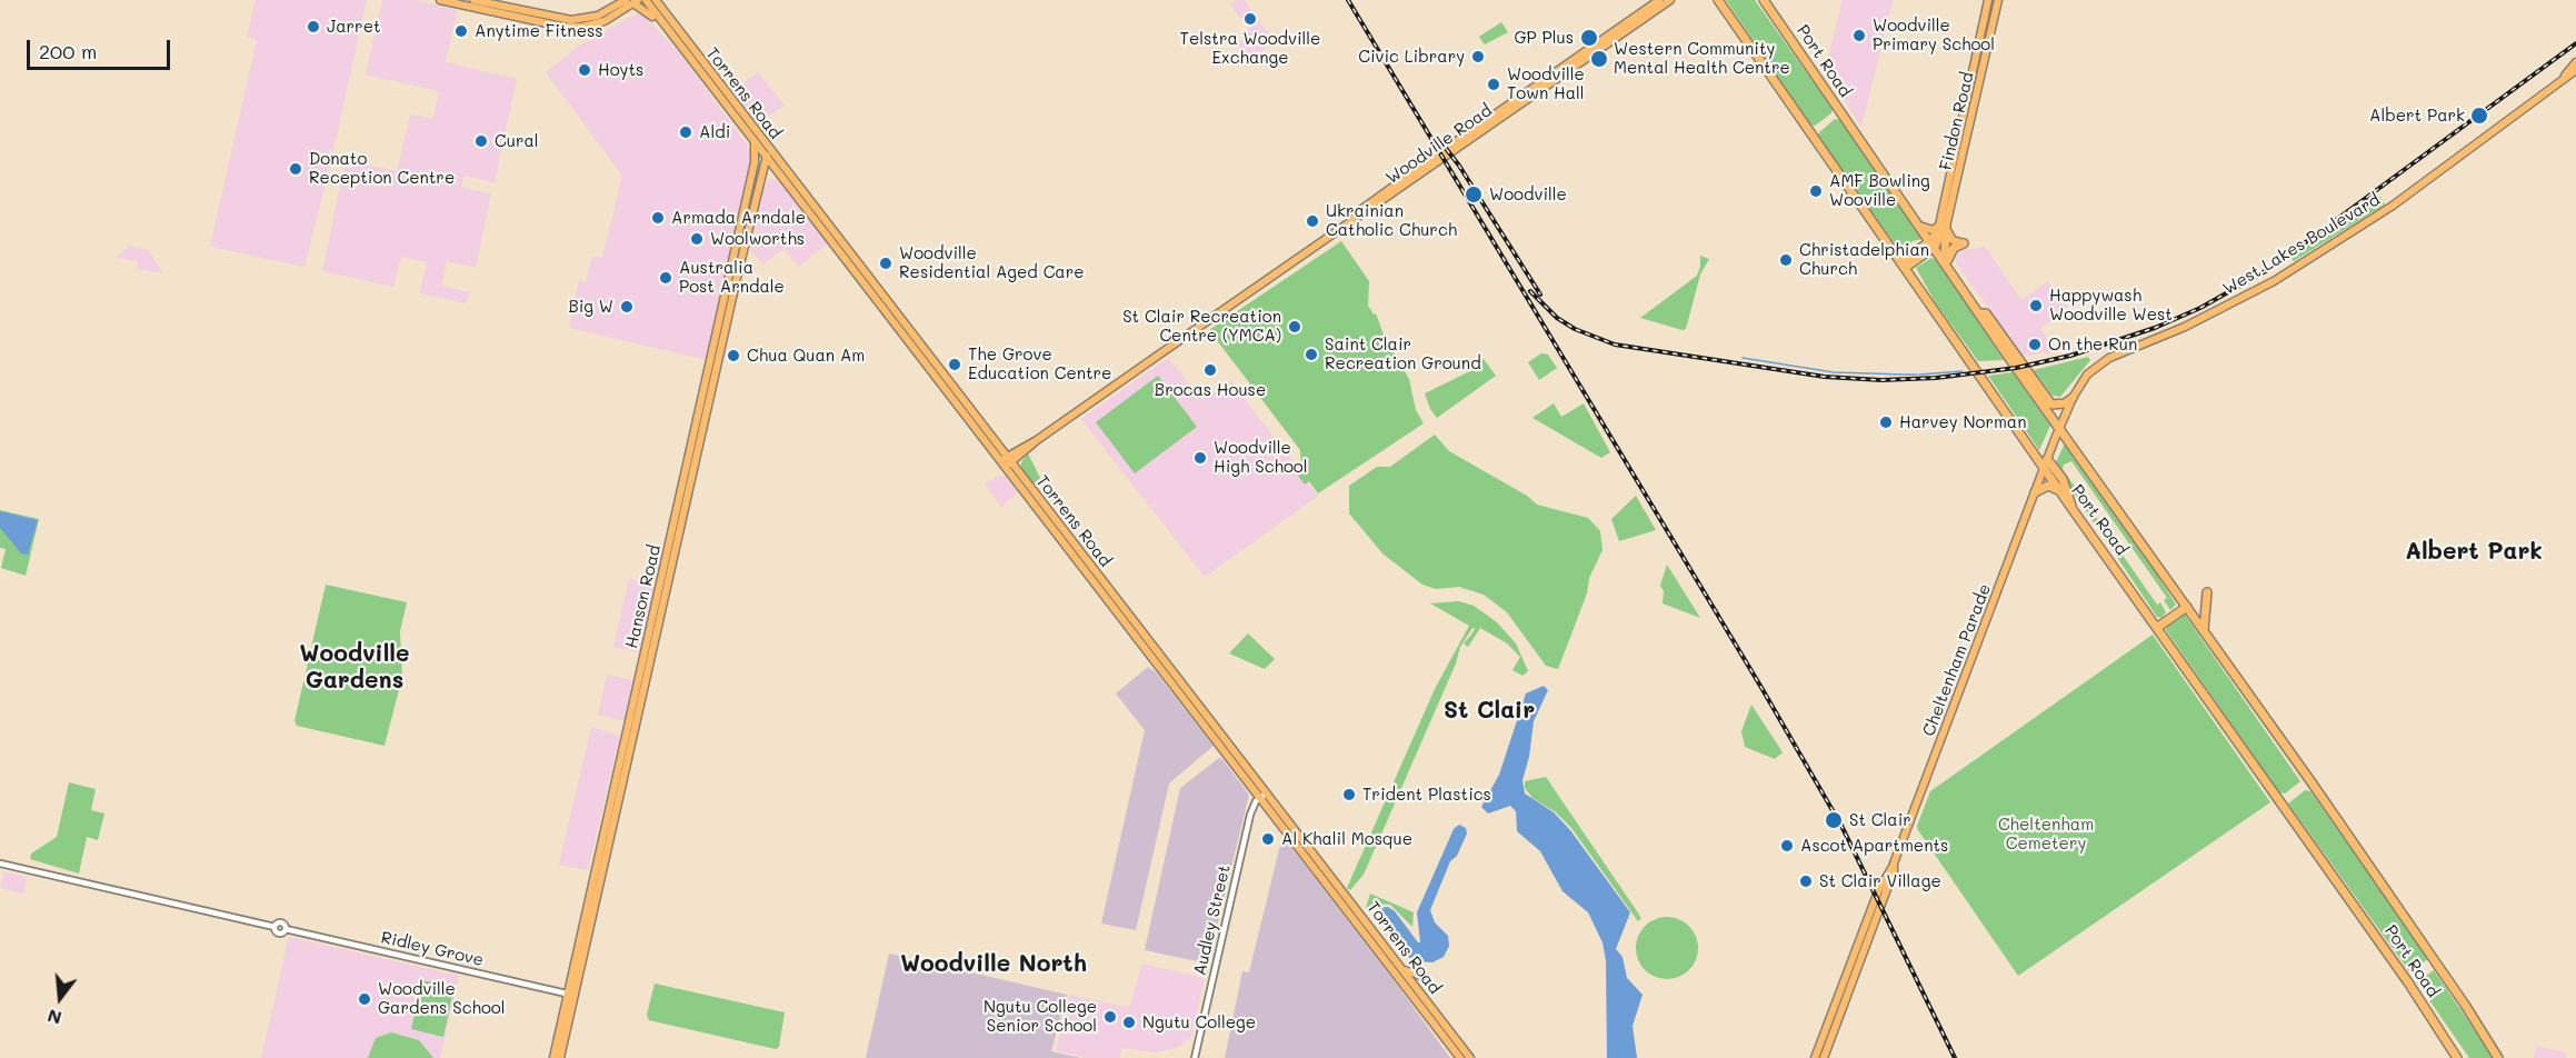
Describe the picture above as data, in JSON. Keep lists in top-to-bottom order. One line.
{"streets":{"highway":["Port Road"],"main road":["Torrens Road","Findon Road","Woodville Road","West Lakes Boulevard","Hanson Road","Cheltenham Parade"],"street":["Audley Street","Ridley Grove"]},"crossings":[["Port Road","Findon Road"],["Port Road","West Lakes Boulevard"],["Port Road","Cheltenham Parade"],["Torrens Road","Woodville Road"],["Torrens Road","Hanson Road"],["Torrens Road","Audley Street"],["West Lakes Boulevard","Cheltenham Parade"],["Hanson Road","Ridley Grove"]],"districts":["Albert Park","Woodville Gardens","St Clair","Woodville North"],"parks":["Cheltenham Cemetery"],"places":["Telstra Woodville Exchange","Jarret","Anytime Fitness","Woodville Primary School","GP Plus","Civic Library","Western Community Mental Health Centre","Hoyts","Woodville Town Hall","Albert Park","Aldi","Cural","Donato Reception Centre","AMF Bowling Wooville","Woodville","Armada Arndale","Ukrainian Catholic Church","Woolworths","Christadelphian Church","Woodville Residential Aged Care","Australia Post Arndale","Happywash Woodville West","Big W","St Clair Recreation Centre (YMCA)","On the Run","Saint Clair Recreation Ground","Chua Quan Am","The Grove Education Centre","Brocas House","Harvey Norman","Woodville High School","Trident Plastics","St Clair","Al Khalil Mosque","Ascot Apartments","St Clair Village","Woodville Gardens School","Ngutu College Senior School","Ngutu College"],"scale_bar":"200 m","north":"bottom"}
